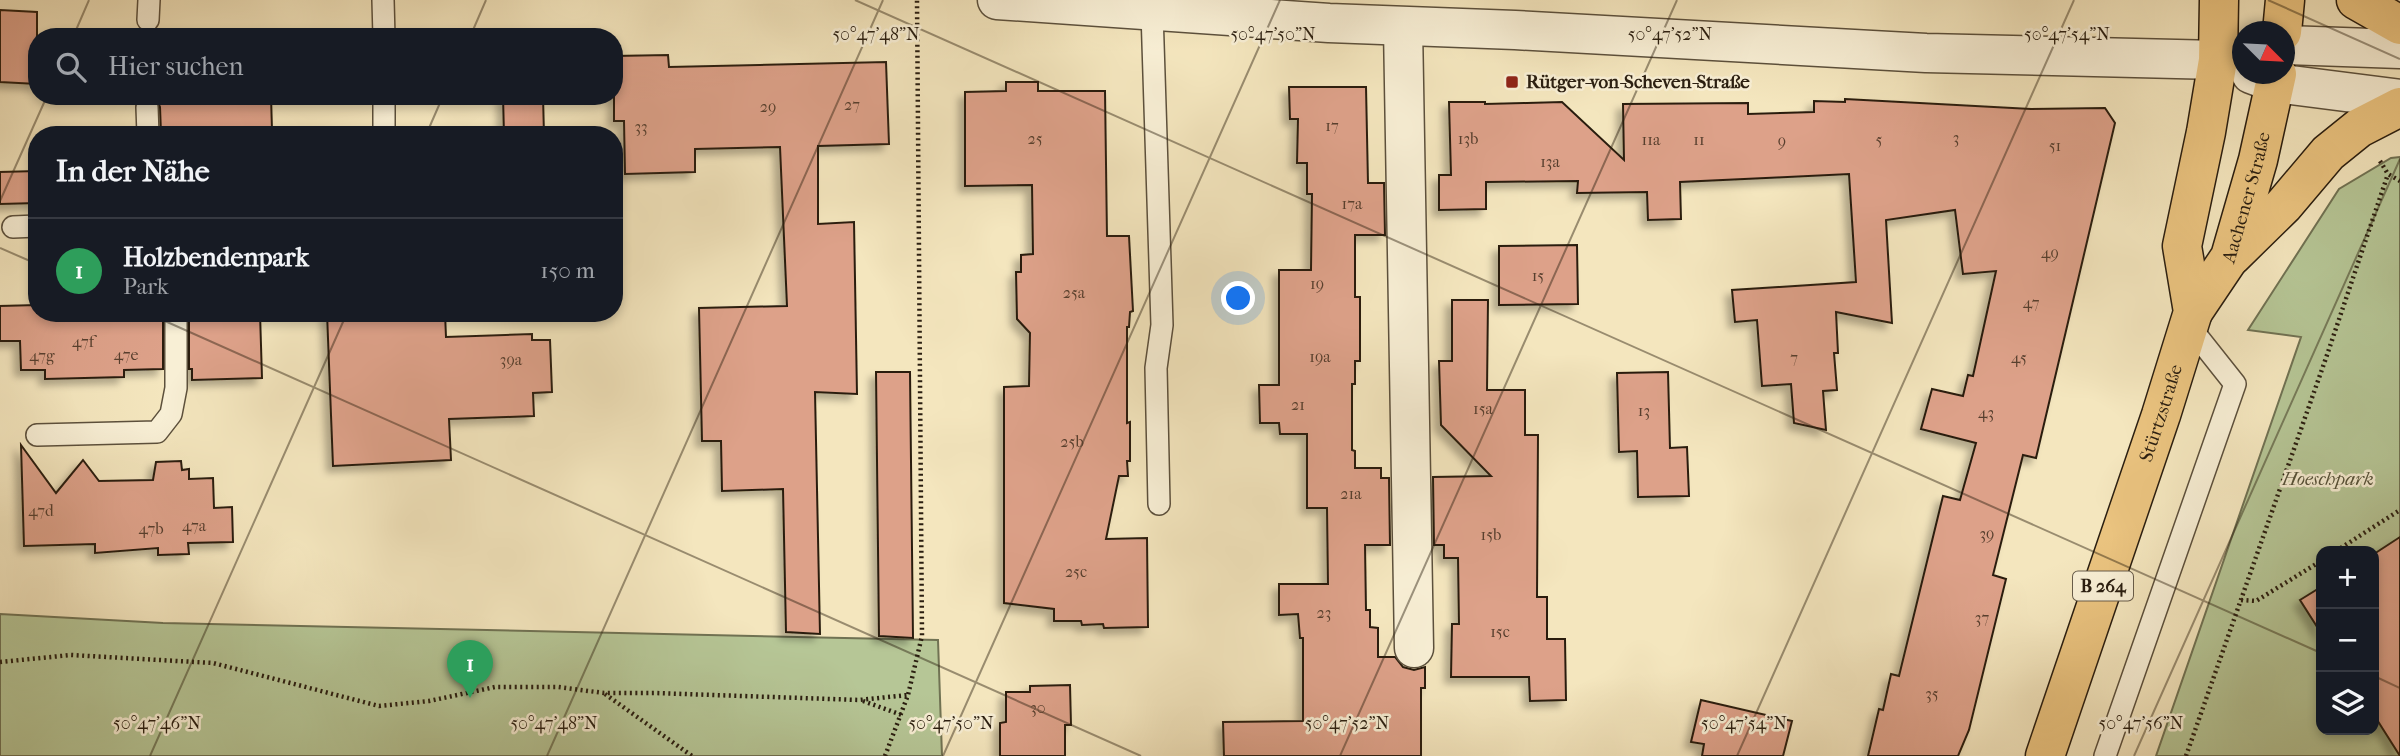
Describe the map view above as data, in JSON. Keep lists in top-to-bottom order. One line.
{"streets":{"main road":["Aachener Straße","Stürtzstraße","B 264"]},"crossings":[["Aachener Straße","Stürtzstraße"]],"parks":["Hoeschpark"],"places":{"transit":["Rütger-von-Scheven-Straße"]},"house_numbers":["27","29","17","33","3","25","13b","11a","11","5","9","51","13a","17a","49","15","19","25a","47","47f","47e","47g","19a","7","45","39a","21","15a","13","43","25b","21a","47d","47a","47b","39","15b","25c","23","37","15c","35","30"],"north":"bottom right","page":{"search":"Hier suchen","heading":"In der Nähe","list":[{"mark":"1","name":"Holzbendenpark","note":"Park","value":"150 m"}],"map_buttons":["+","−"],"pins":"1"},"coordinates":["50°47'48\"N","50°47'50\"N","50°47'52\"N","50°47'54\"N","50°47'46\"N","50°47'56\"N"]}
